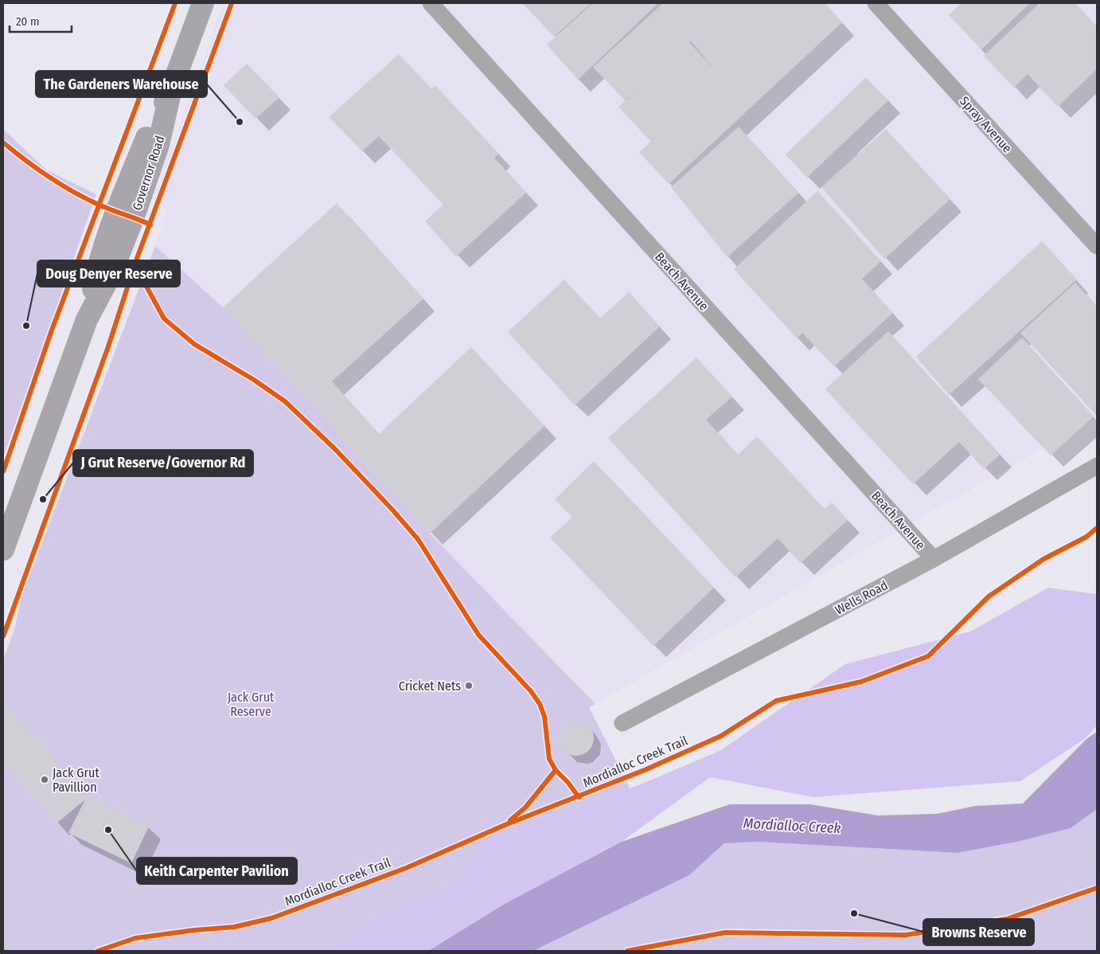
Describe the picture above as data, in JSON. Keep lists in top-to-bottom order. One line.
{"streets":{"street":["Spray Avenue","Governor Road","Beach Avenue","Wells Road"],"cycle path":["Mordialloc Creek Trail"]},"crossings":[["Beach Avenue","Wells Road"]],"water":["Mordialloc Creek"],"parks":["Jack Grut Reserve"],"places":["The Gardeners Warehouse","Doug Denyer Reserve","J Grut Reserve/Governor Rd","Cricket Nets","Jack Grut Pavillion","Keith Carpenter Pavilion","Browns Reserve"],"scale_bar":"20 m"}
